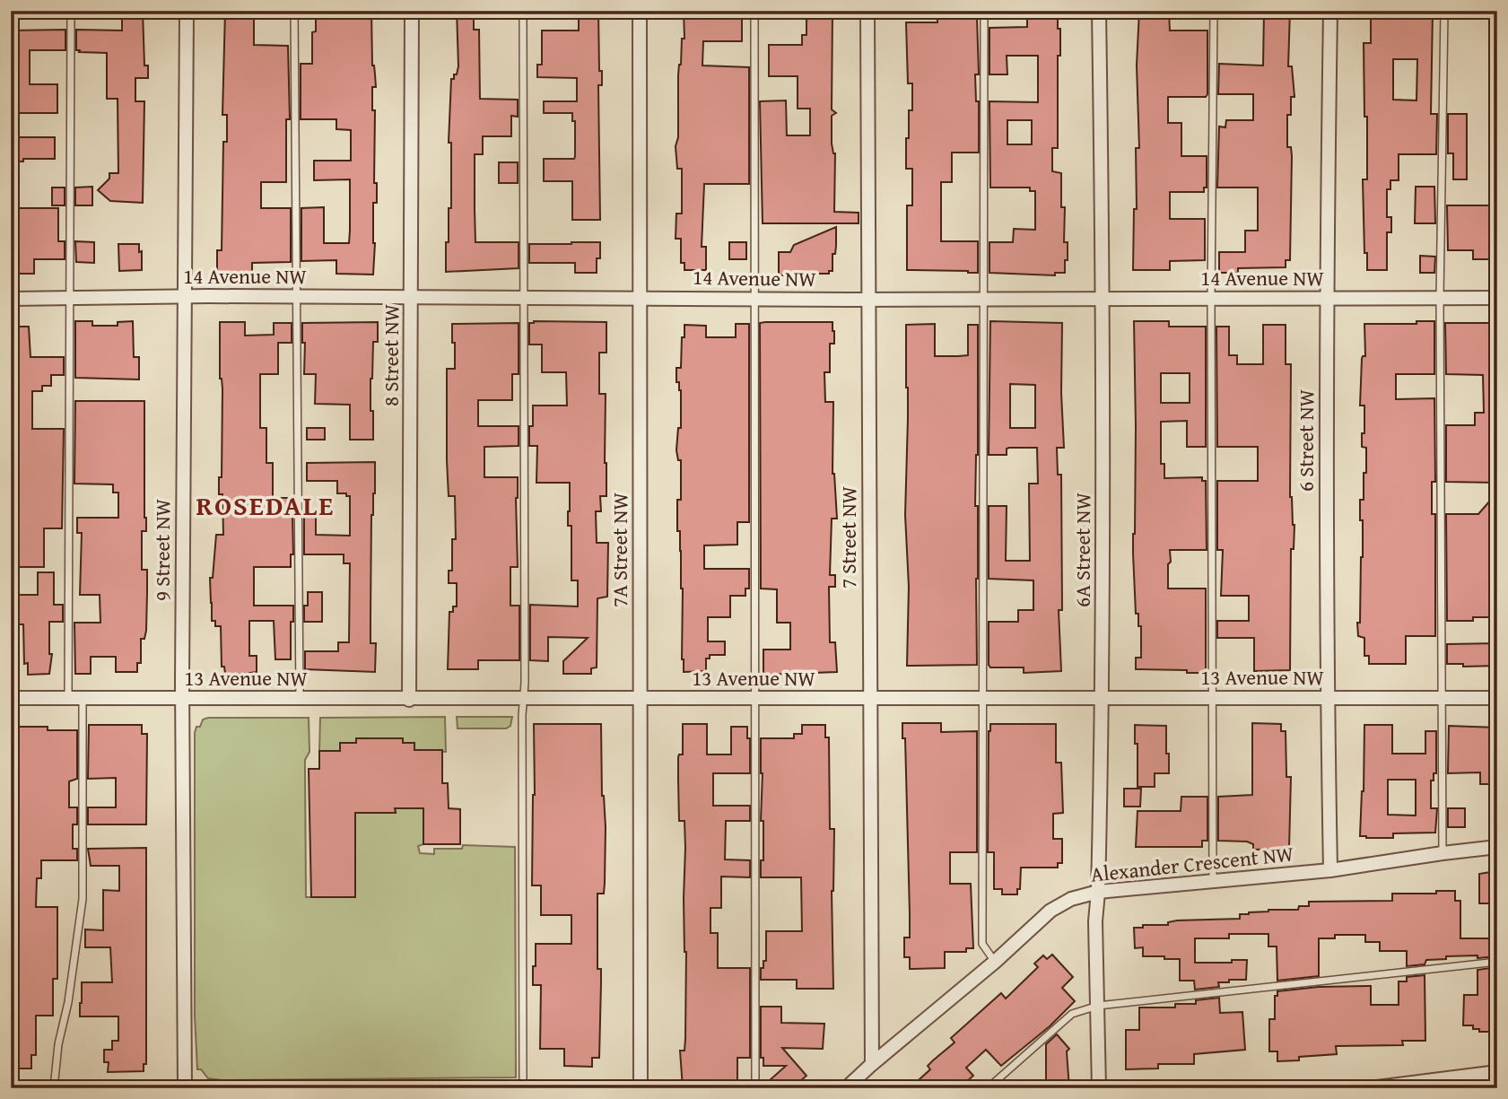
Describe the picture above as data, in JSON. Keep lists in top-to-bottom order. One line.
{"streets":{"street":["14 Avenue NW","8 Street NW","6 Street NW","7 Street NW","9 Street NW","7A Street NW","6A Street NW","13 Avenue NW","Alexander Crescent NW"]},"crossings":[["14 Avenue NW","8 Street NW"],["14 Avenue NW","6 Street NW"],["14 Avenue NW","7 Street NW"],["14 Avenue NW","9 Street NW"],["14 Avenue NW","7A Street NW"],["14 Avenue NW","6A Street NW"],["8 Street NW","13 Avenue NW"],["6 Street NW","13 Avenue NW"],["6 Street NW","Alexander Crescent NW"],["7 Street NW","13 Avenue NW"],["7 Street NW","Alexander Crescent NW"],["9 Street NW","13 Avenue NW"],["7A Street NW","13 Avenue NW"],["6A Street NW","13 Avenue NW"],["6A Street NW","Alexander Crescent NW"]],"districts":["ROSEDALE"]}
